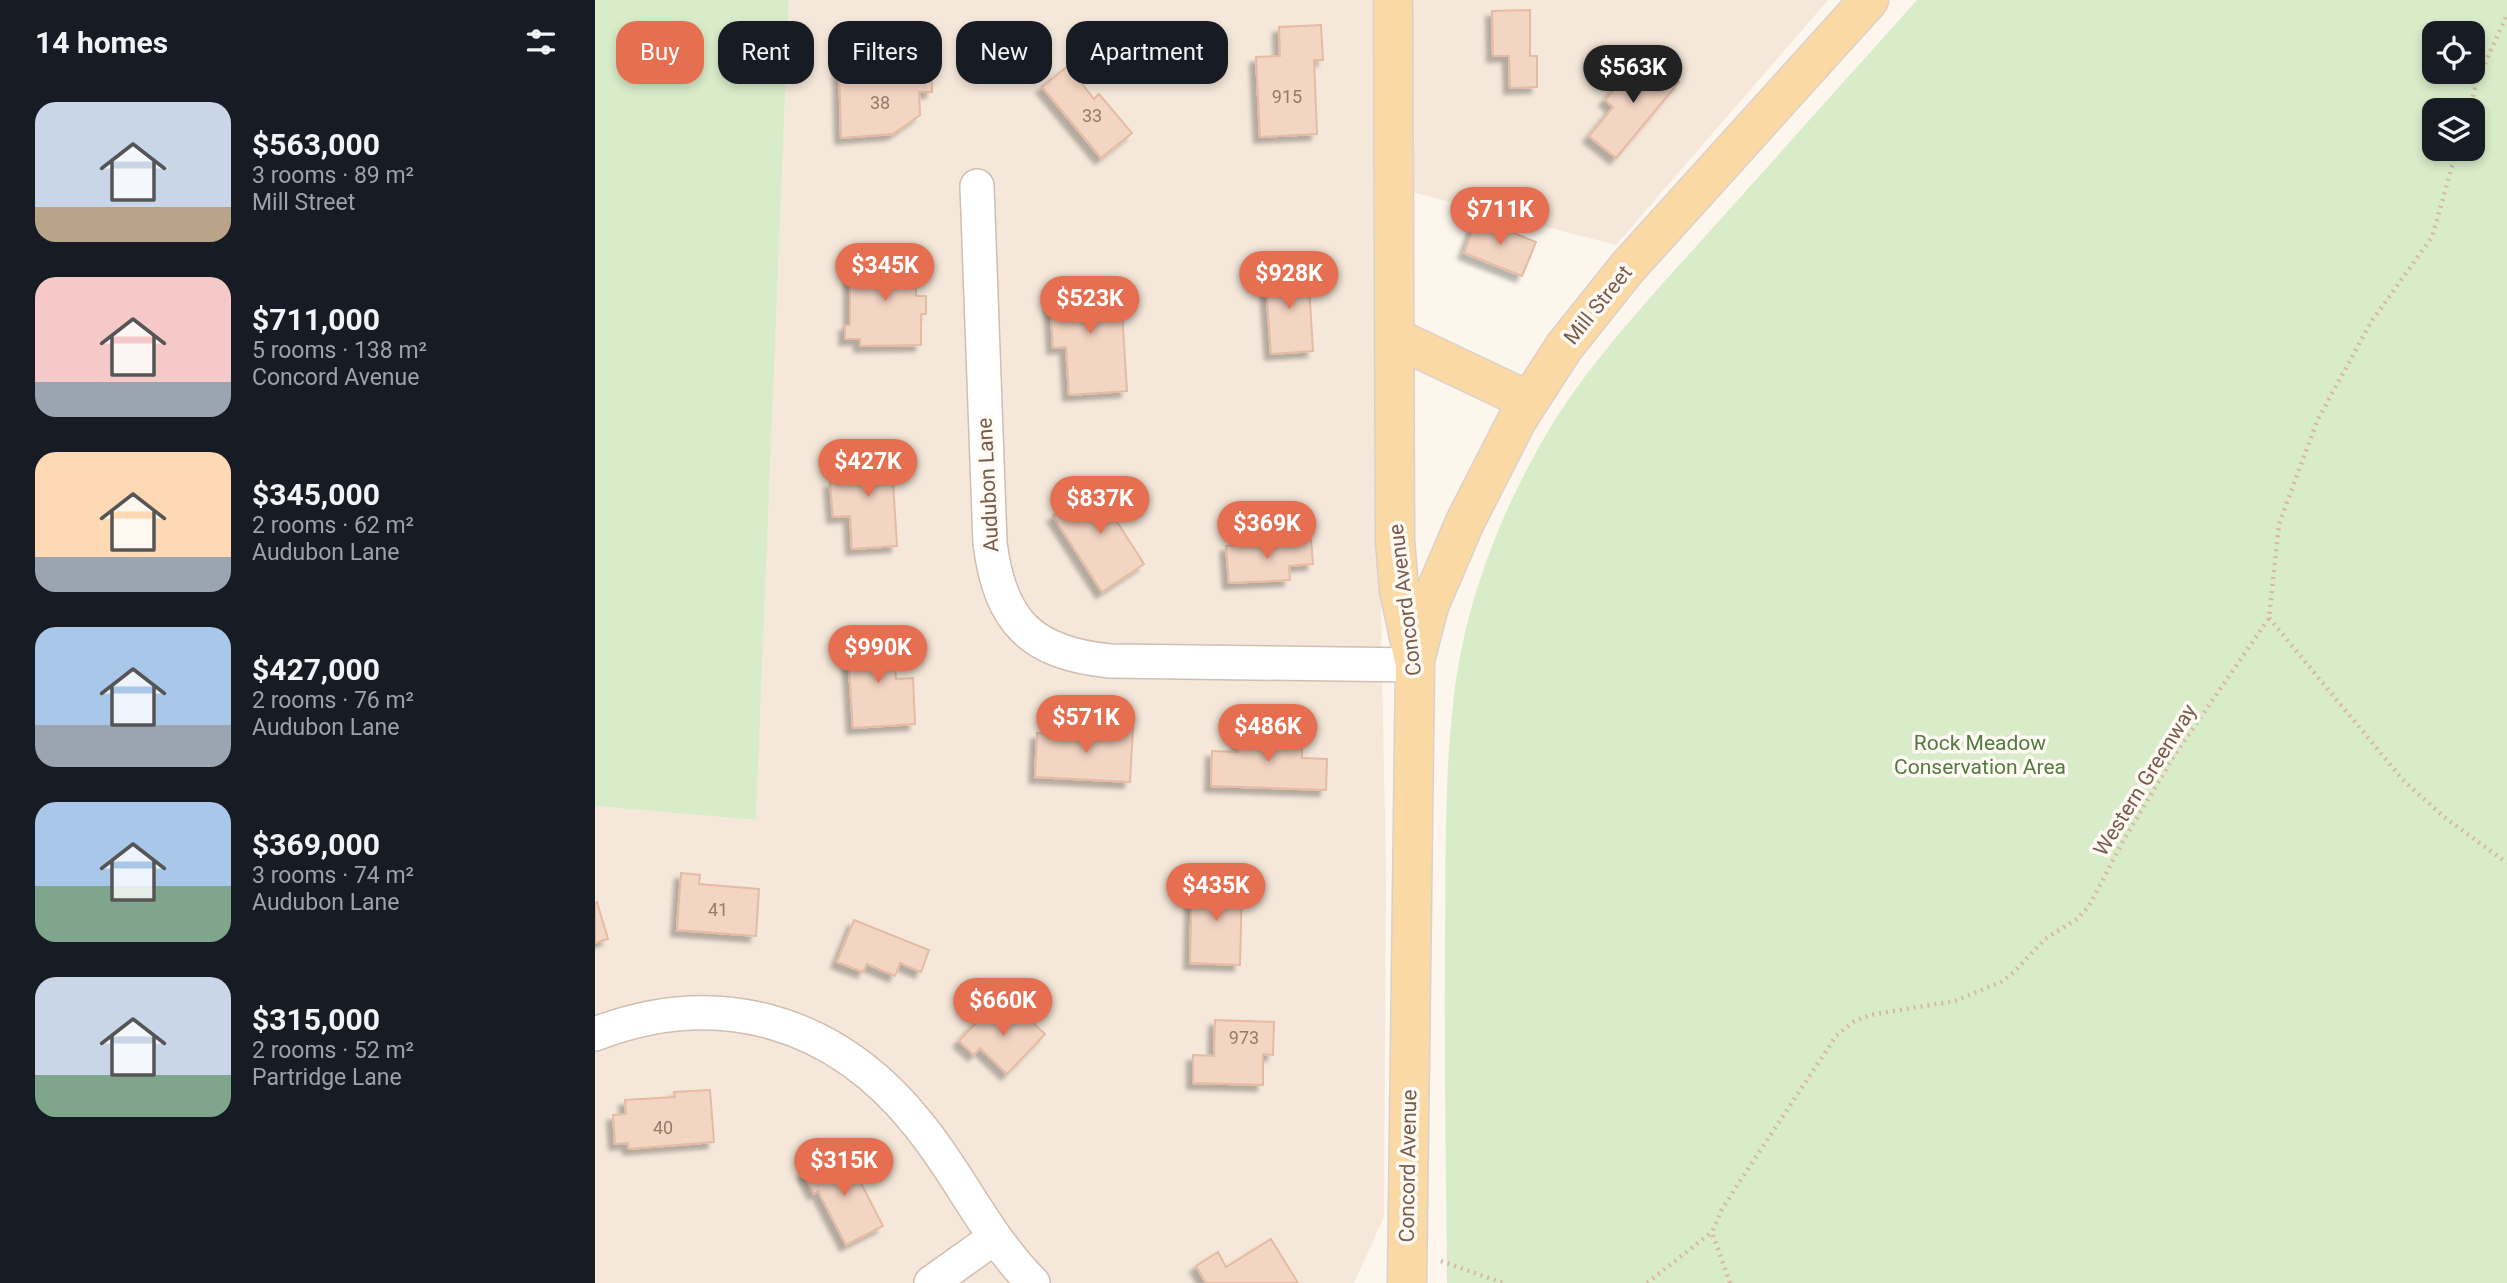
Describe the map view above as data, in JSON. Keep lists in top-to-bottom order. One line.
{"streets":{"main road":["Mill Street","Concord Avenue"],"street":["Audubon Lane"],"path":["Western Greenway"]},"crossings":[["Mill Street","Audubon Lane"],["Mill Street","Concord Avenue"],["Audubon Lane","Concord Avenue"]],"parks":["Rock Meadow Conservation Area"],"house_numbers":["915","38","33","41","973","40"],"page":{"heading":"14 homes","chip":["Buy","Rent","Filters","New","Apartment"],"price":["$563K","$711K","$345K","$928K","$523K","$427K","$837K","$369K","$990K","$571K","$486K","$435K","$660K","$315K"],"list":[{"name":"$563,000","note":"3 rooms · 89 m² · Mill Street"},{"name":"$711,000","note":"5 rooms · 138 m² · Concord Avenue"},{"name":"$345,000","note":"2 rooms · 62 m² · Audubon Lane"},{"name":"$427,000","note":"2 rooms · 76 m² · Audubon Lane"},{"name":"$369,000","note":"3 rooms · 74 m² · Audubon Lane"},{"name":"$315,000","note":"2 rooms · 52 m² · Partridge Lane"}]}}
